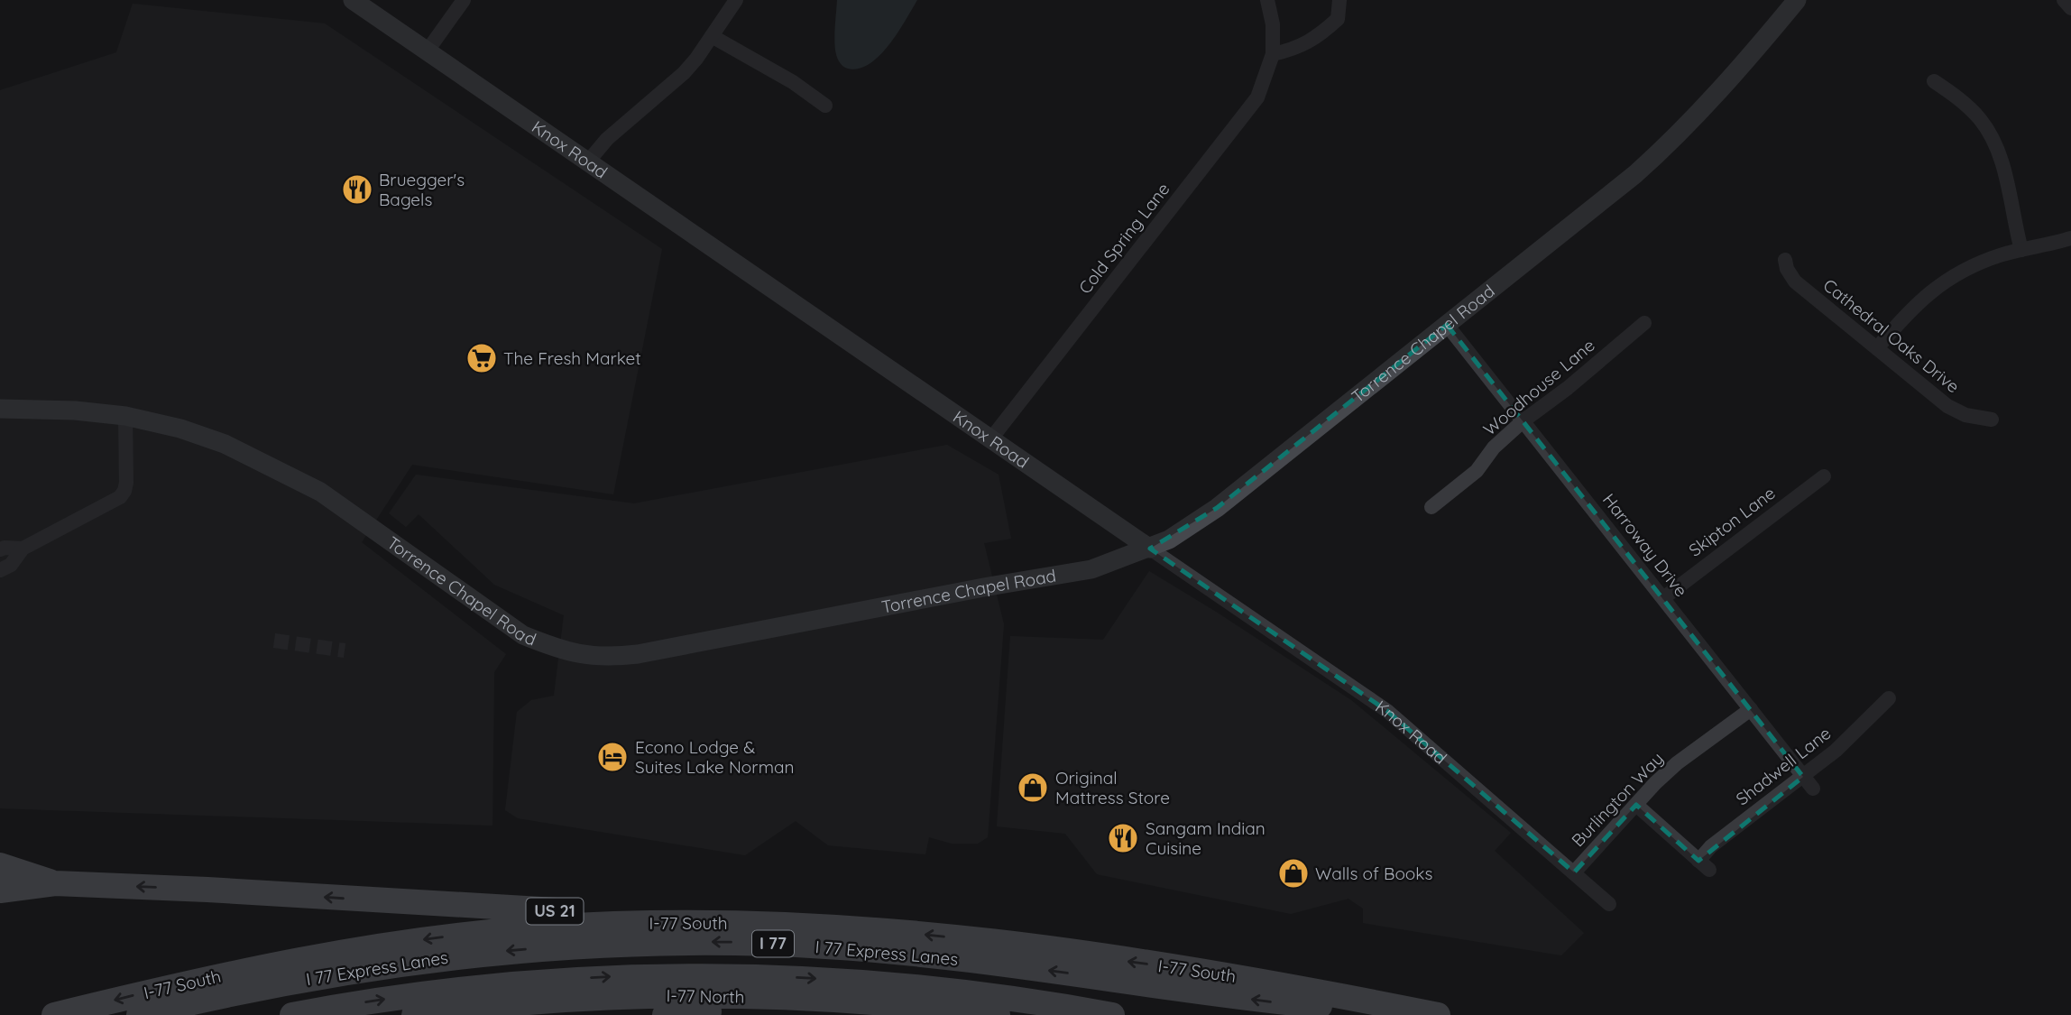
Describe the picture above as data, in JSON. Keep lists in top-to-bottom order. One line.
{"streets":{"highway":["US 21","I-77 South","I 77","I 77 Express Lanes","I-77 North"],"street":["Knox Road","Cold Spring Lane","Cathedral Oaks Drive","Torrence Chapel Road","Woodhouse Lane","Skipton Lane","Harroway Drive","Shadwell Lane","Burlington Way"]},"crossings":[["Knox Road","Cold Spring Lane"],["Knox Road","Torrence Chapel Road"],["Knox Road","Burlington Way"],["Torrence Chapel Road","Harroway Drive"],["Woodhouse Lane","Harroway Drive"],["Skipton Lane","Harroway Drive"],["Harroway Drive","Shadwell Lane"],["Harroway Drive","Burlington Way"],["Shadwell Lane","Burlington Way"],["US 21","I-77 South"]],"places":{"restaurant":["Bruegger's Bagels","Sangam Indian Cuisine"],"supermarket":["The Fresh Market"],"hotel":["Econo Lodge & Suites Lake Norman"],"shop":["Original Mattress Store","Walls of Books"]}}
